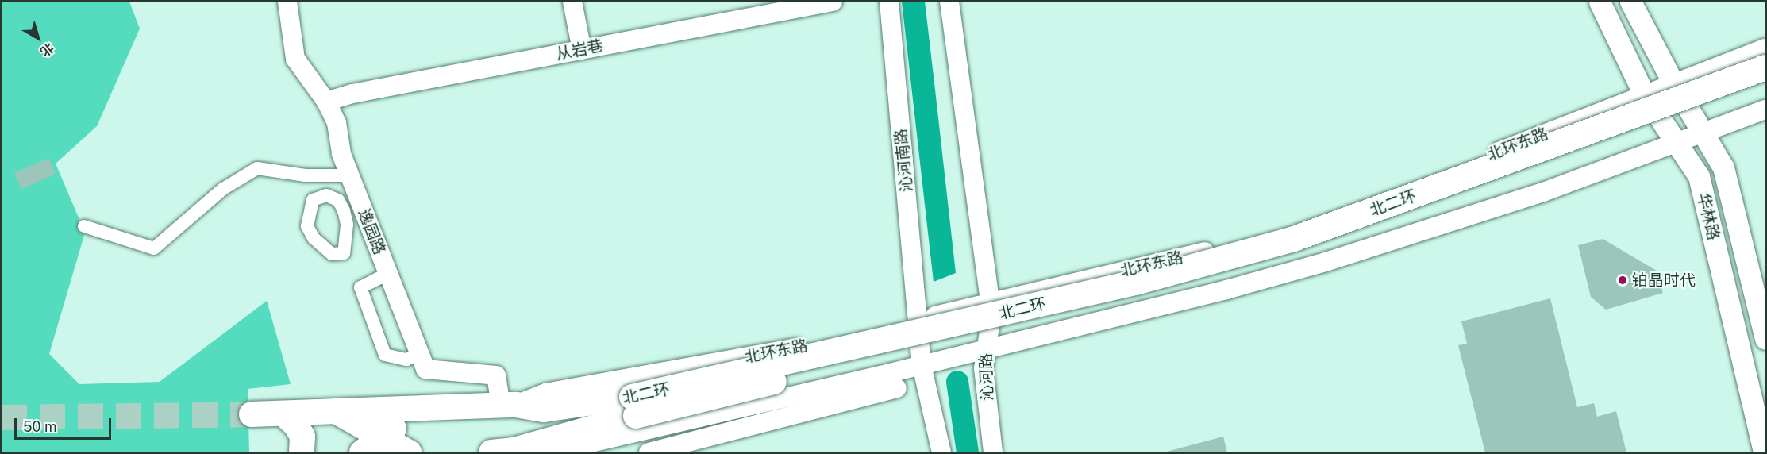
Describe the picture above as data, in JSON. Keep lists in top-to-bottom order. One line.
{"streets":{"highway":["北二环"],"main road":["从岩巷","北环东路","沁河南路","华林路","逸园路","沁河路"]},"crossings":[["从岩巷","逸园路"],["北环东路","沁河南路"],["北环东路","北二环"],["北环东路","华林路"],["北环东路","逸园路"],["北环东路","沁河路"],["北二环","逸园路"]],"places":["铂晶时代"],"scale_bar":"50 m","north":"bottom right"}
